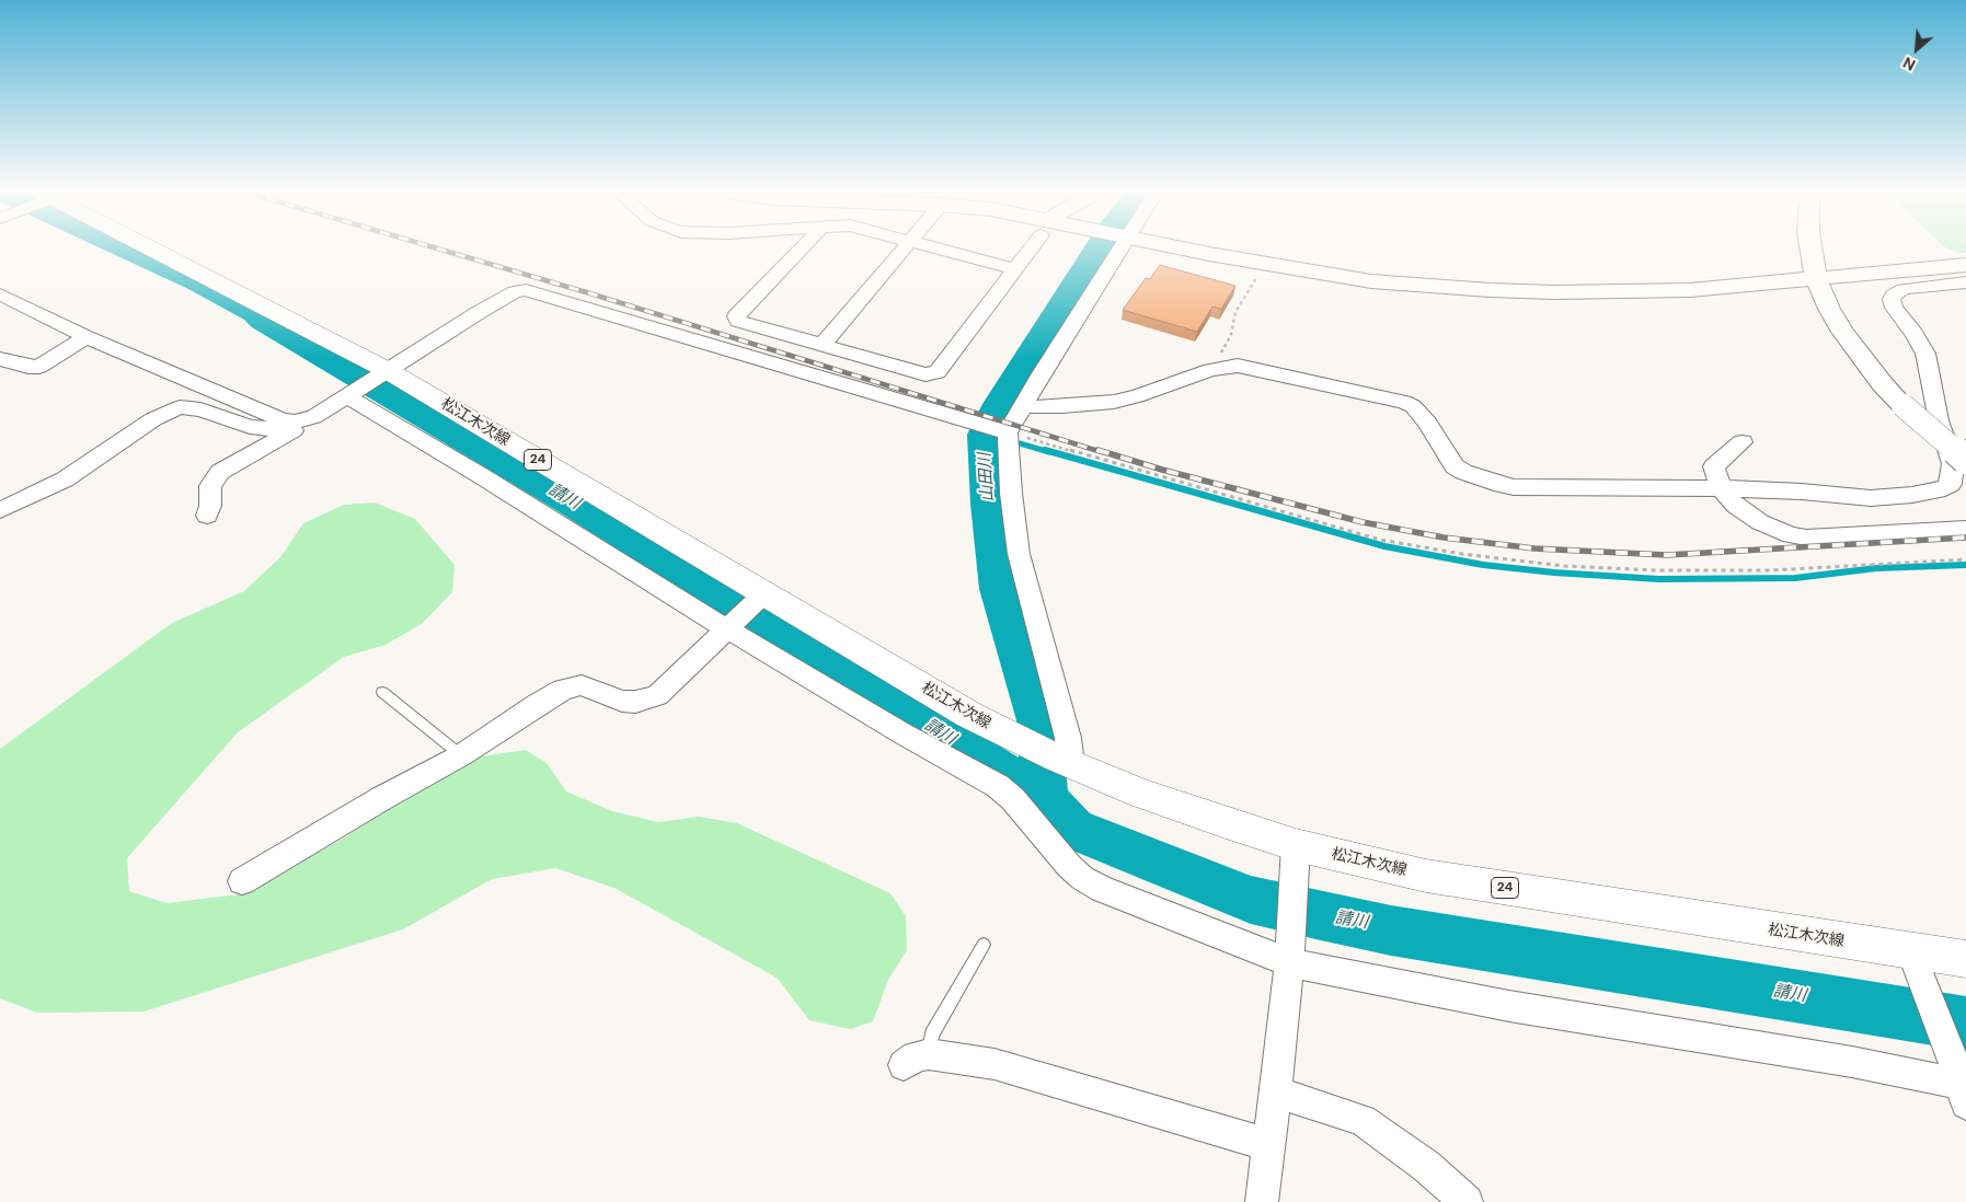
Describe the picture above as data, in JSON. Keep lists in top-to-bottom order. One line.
{"streets":{"main road":["松江木次線","24"]},"water":["山田川","請川"],"north":"bottom left"}
